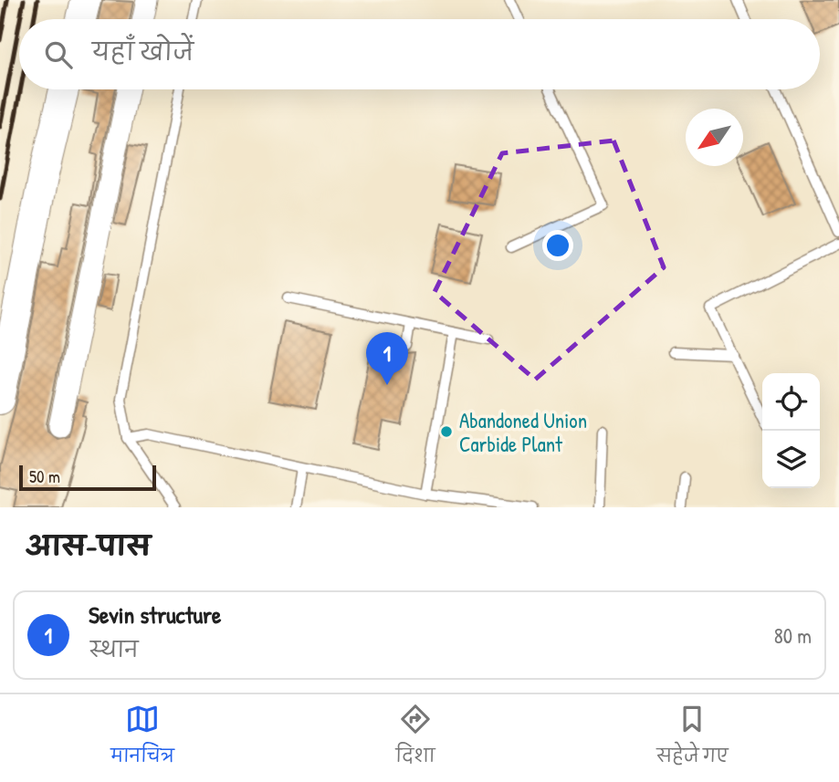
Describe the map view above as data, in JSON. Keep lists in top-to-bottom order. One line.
{"places":["Abandoned Union Carbide Plant"],"scale_bar":"50 m","north":"bottom left","page":{"search":"यहाँ खोजें","pins":"1","scale":"50 m","heading":"आस-पास","list":[{"mark":"1","name":"Sevin structure","note":"स्थान","value":"80 m"}],"nav":["मानचित्र","दिशा","सहेजे गए"]}}
